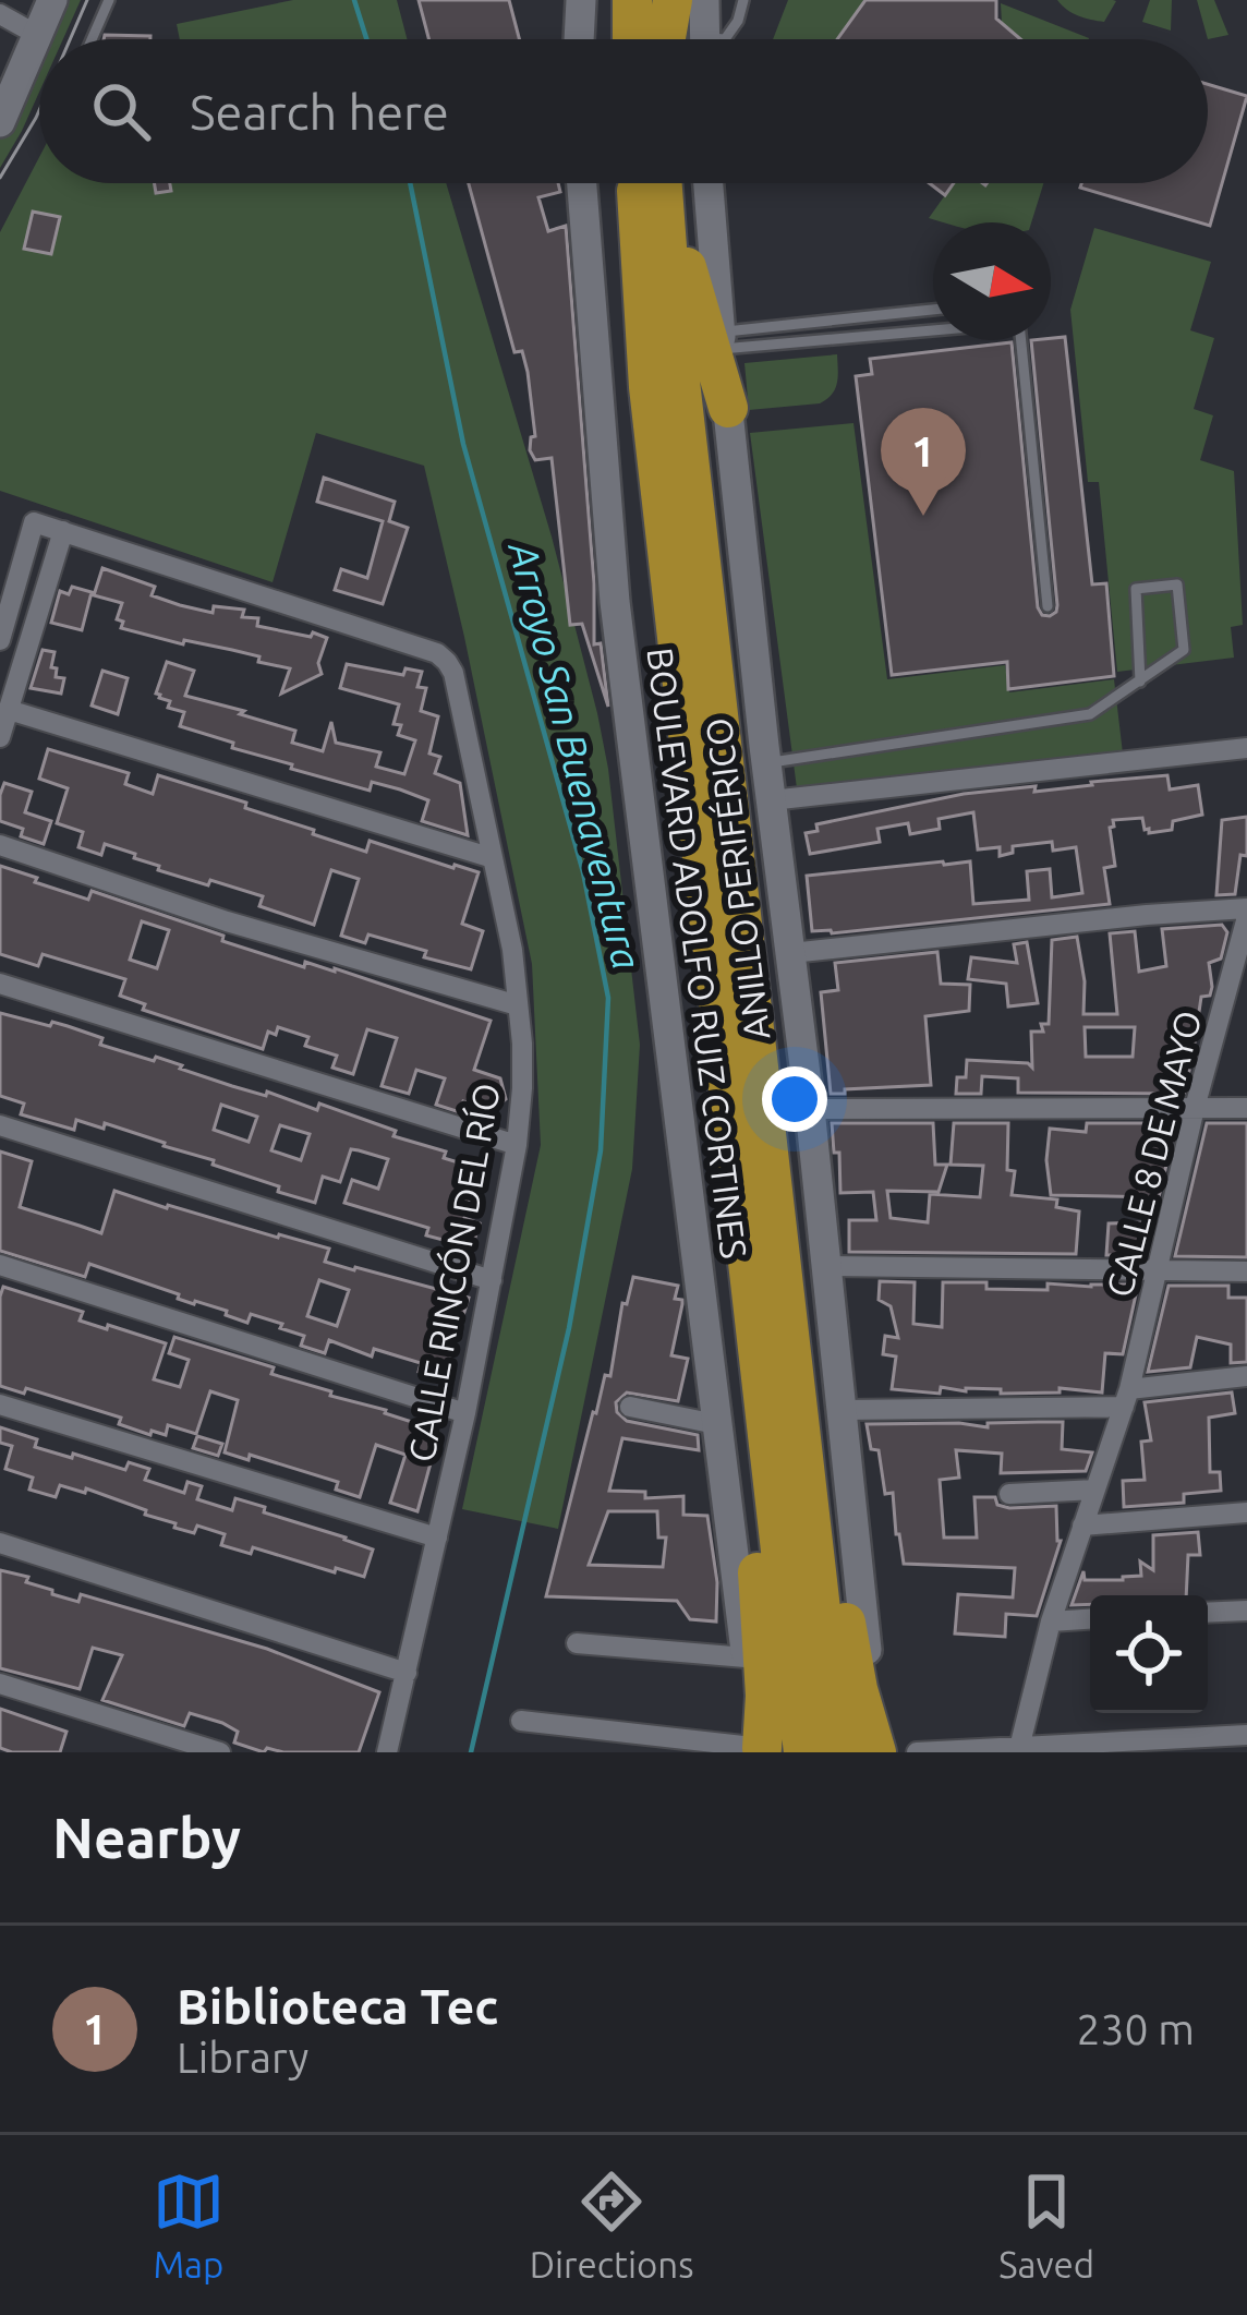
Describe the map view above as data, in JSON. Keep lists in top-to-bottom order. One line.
{"streets":{"highway":["ANILLO PERIFÉRICO"],"main road":["BOULEVARD ADOLFO RUIZ CORTINES"],"street":["CALLE 8 DE MAYO","CALLE RINCÓN DEL RÍO"]},"water":["Arroyo San Buenaventura"],"north":"right","page":{"search":"Search here","pins":"1","heading":"Nearby","list":[{"mark":"1","name":"Biblioteca Tec","note":"Library","value":"230 m"}],"nav":["Map","Directions","Saved"]}}
